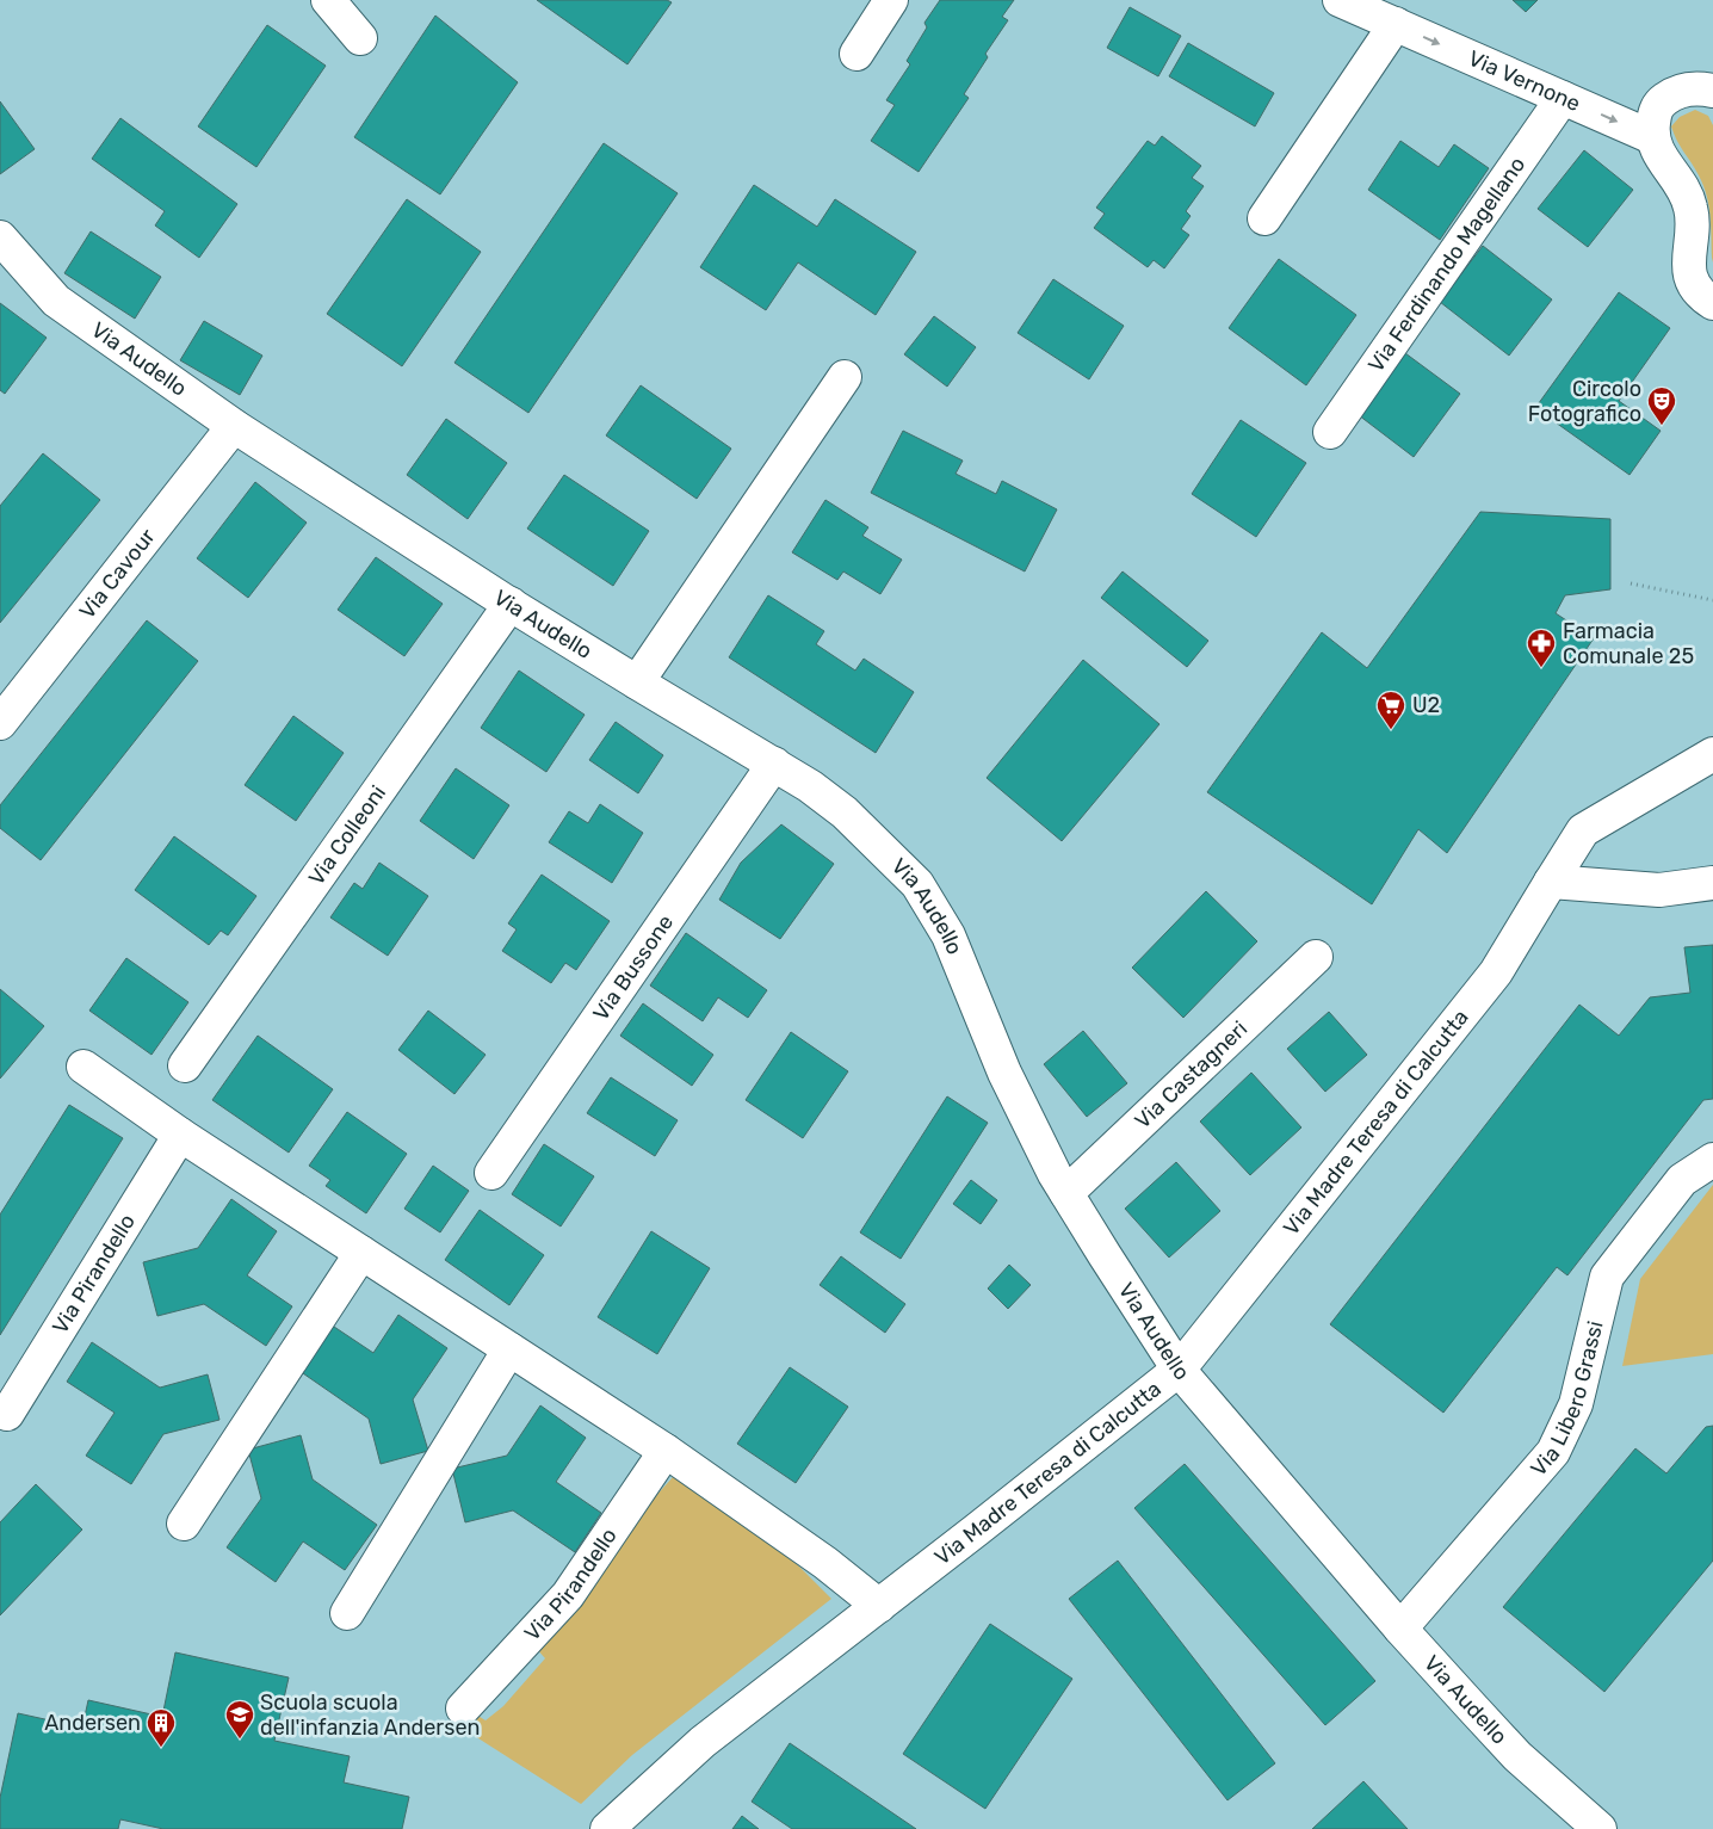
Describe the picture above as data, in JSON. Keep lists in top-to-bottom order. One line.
{"streets":{"street":["Via Vernone","Via Ferdinando Magellano","Via Audello","Via Cavour","Via Colleoni","Via Bussone","Via Castagneri","Via Madre Teresa di Calcutta","Via Pirandello","Via Libero Grassi"]},"crossings":[["Via Vernone","Via Ferdinando Magellano"],["Via Audello","Via Cavour"],["Via Audello","Via Colleoni"],["Via Audello","Via Bussone"],["Via Audello","Via Castagneri"],["Via Audello","Via Madre Teresa di Calcutta"],["Via Audello","Via Libero Grassi"]],"one_way":["Via Vernone"],"places":{"theatre":["Circolo Fotografico"],"pharmacy":["Farmacia Comunale 25"],"supermarket":["U2"],"school or university":["Scuola scuola dell'infanzia Andersen"],"building":["Andersen"]}}
